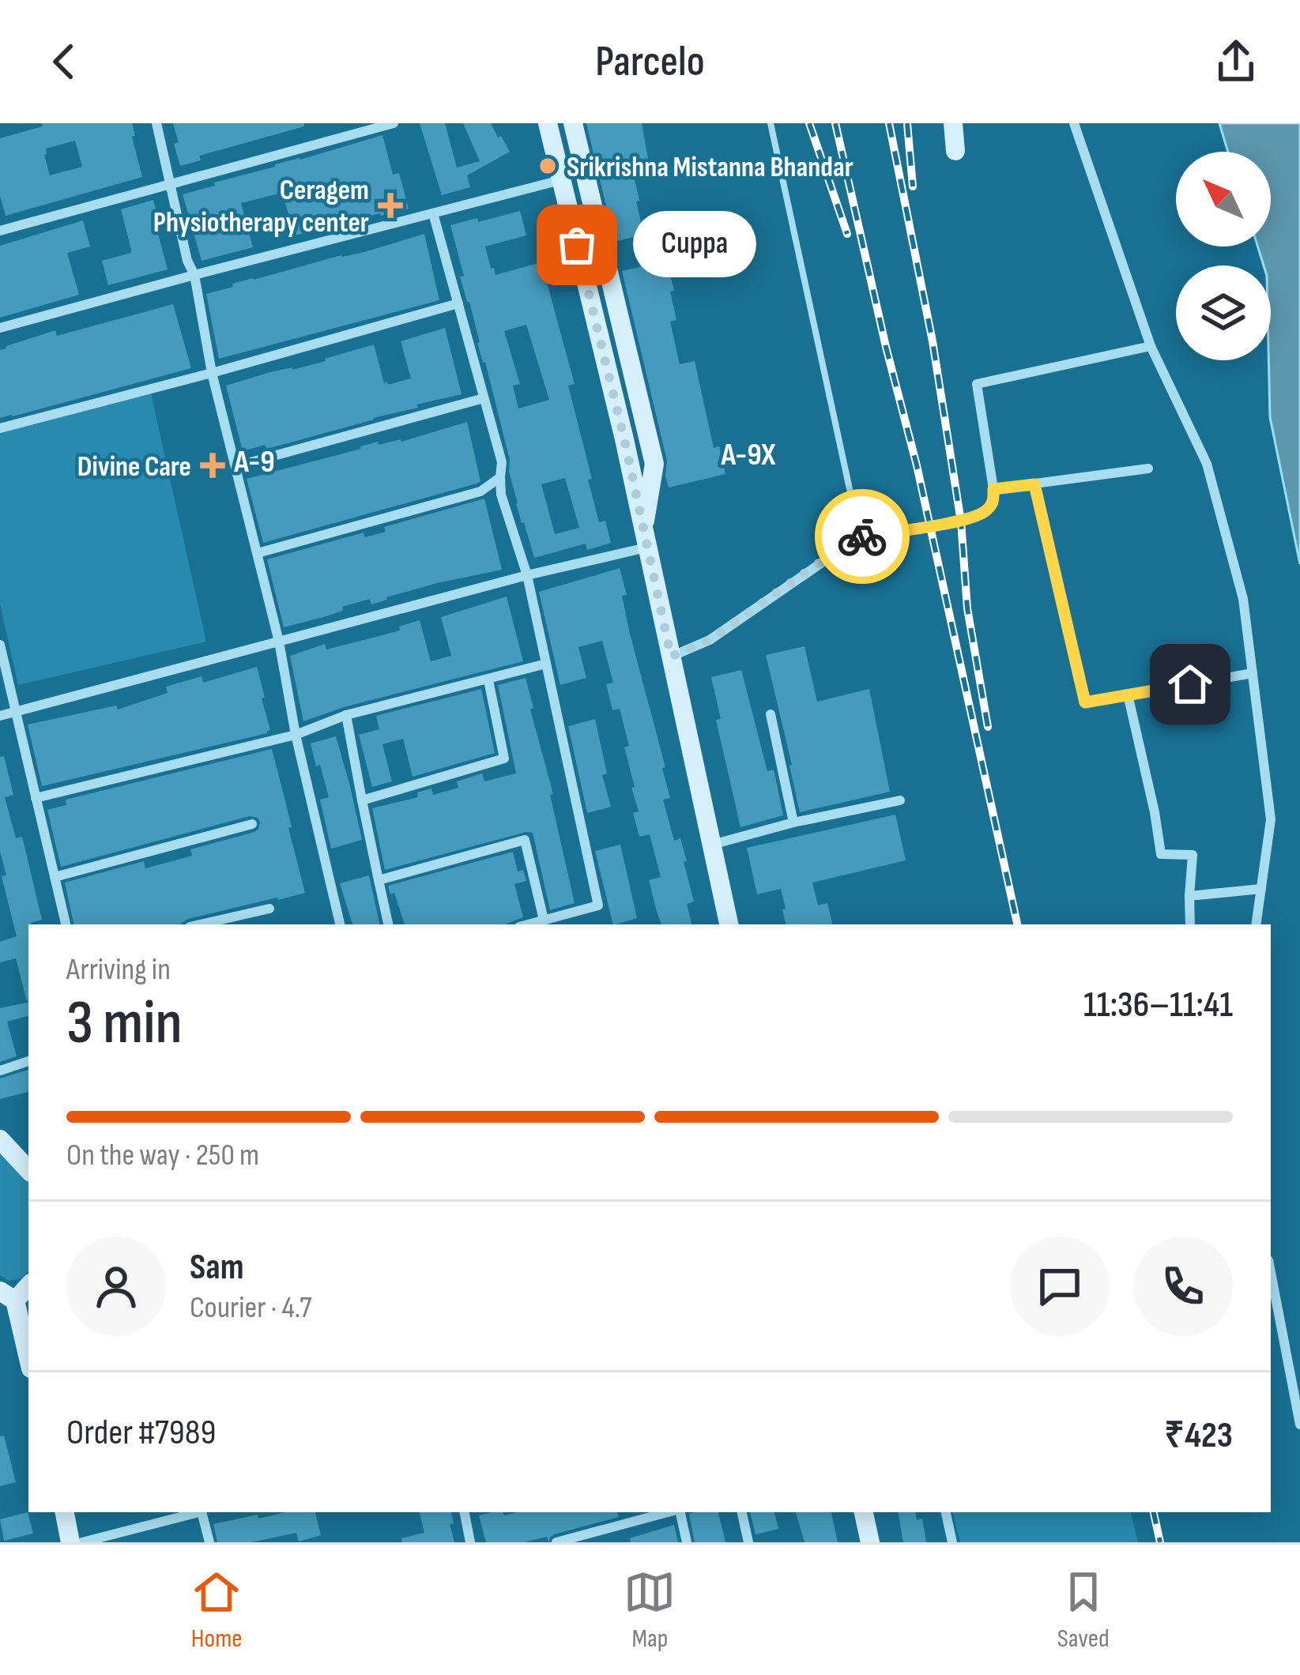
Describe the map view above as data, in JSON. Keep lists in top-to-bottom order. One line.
{"districts":["A-9X","A-9"],"places":{"other":["Srikrishna Mistanna Bhandar","Cuppa"],"health":["Ceragem Physiotherapy center","Divine Care"]},"north":"top left","page":{"header":"Parcelo","bubble":"Cuppa","heading":["3 min","Arriving in","11:36–11:41"],"panel":["Sam","Courier · 4.7","Order #7989","₹423"],"bar":"On the way · 250 m","tabs":["Home","Map","Saved"]}}
